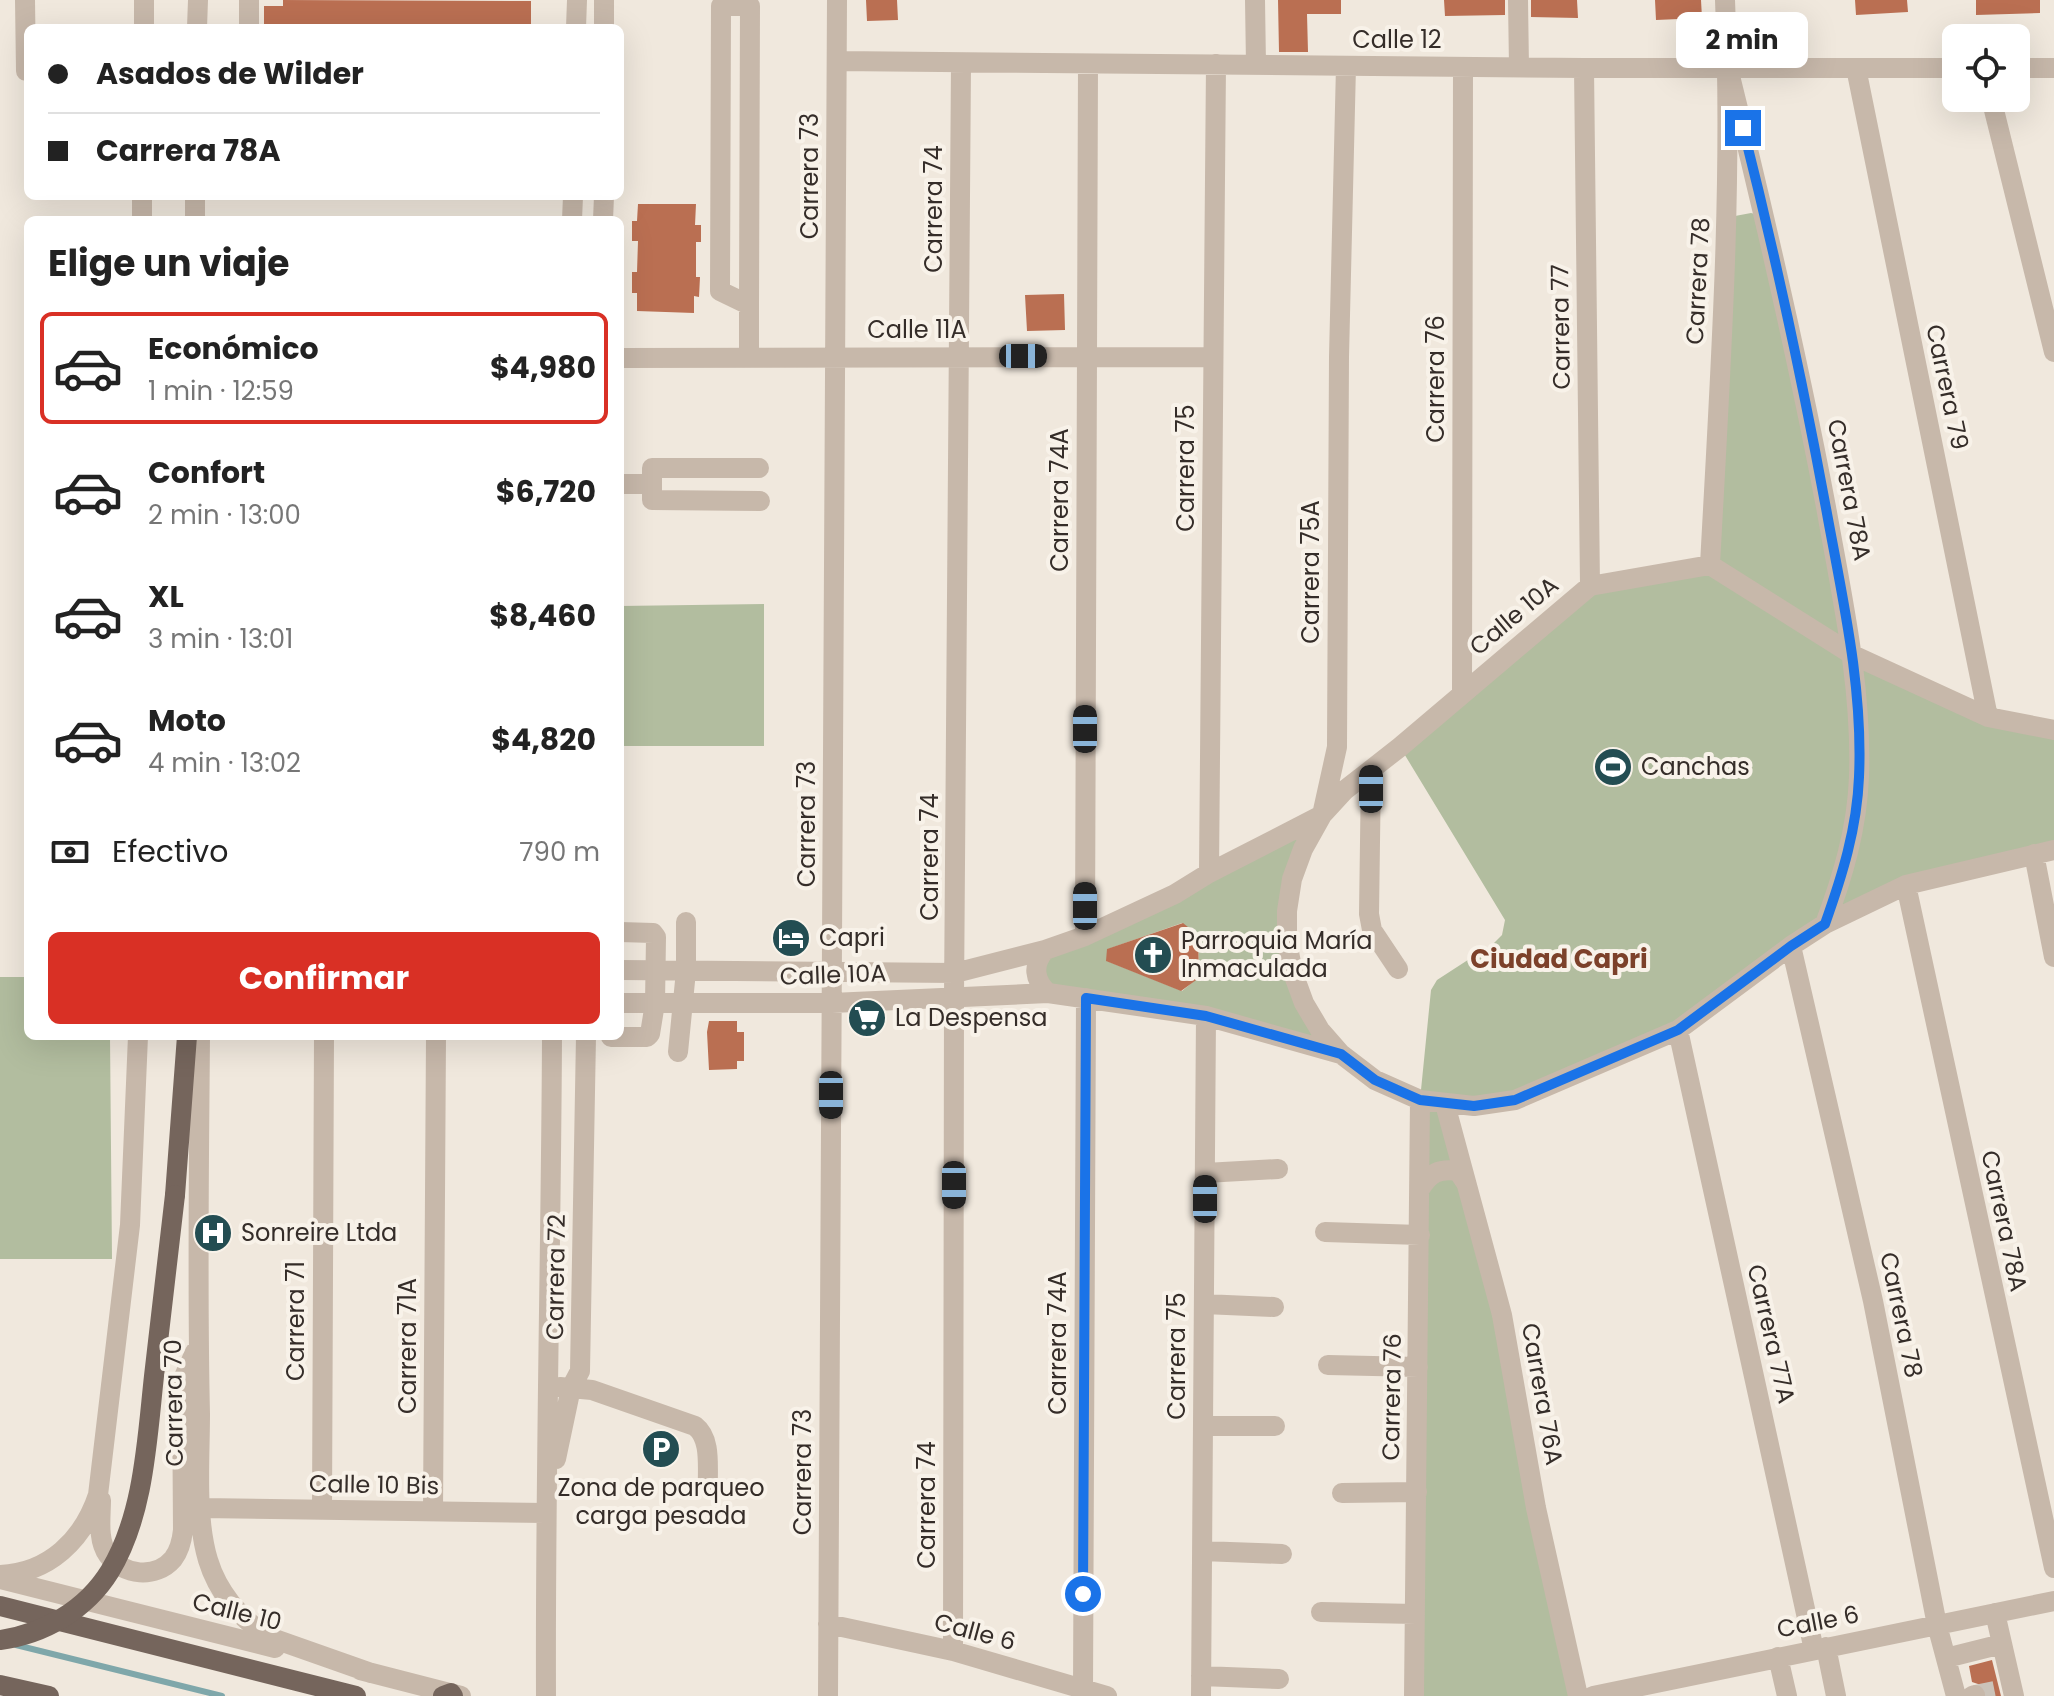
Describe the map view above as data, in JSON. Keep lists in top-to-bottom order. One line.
{"streets":{"street":["Calle 12","Carrera 73","Carrera 74","Carrera 78","Carrera 77","Calle 11A","Carrera 76","Carrera 79","Carrera 75","Carrera 78A","Carrera 74A","Carrera 75A","Calle 10A","Carrera 72","Carrera 71","Carrera 77A","Carrera 71A","Carrera 76A","Carrera 70","Calle 10 Bis","Calle 10","Calle 6"]},"crossings":[["Calle 12","Carrera 73"],["Calle 12","Carrera 74"],["Calle 12","Carrera 78"],["Calle 12","Carrera 77"],["Calle 12","Carrera 76"],["Calle 12","Carrera 79"],["Calle 12","Carrera 75"],["Calle 12","Carrera 78A"],["Calle 12","Carrera 74A"],["Calle 12","Carrera 75A"],["Carrera 73","Calle 11A"],["Carrera 73","Calle 10A"],["Carrera 73","Calle 6"],["Carrera 74","Calle 11A"],["Carrera 74","Calle 10A"],["Carrera 74","Calle 6"],["Carrera 78","Carrera 78A"],["Carrera 78","Calle 10A"],["Carrera 78","Calle 6"],["Carrera 77","Calle 10A"],["Calle 11A","Carrera 75"],["Calle 11A","Carrera 74A"],["Carrera 76","Calle 10A"],["Carrera 75","Calle 10A"],["Carrera 78A","Calle 10A"],["Carrera 74A","Calle 10A"],["Carrera 74A","Calle 6"],["Carrera 75A","Calle 10A"],["Calle 10A","Carrera 77A"],["Calle 10A","Carrera 76A"],["Carrera 72","Calle 10 Bis"],["Carrera 71","Calle 10 Bis"],["Carrera 77A","Calle 6"],["Carrera 71A","Calle 10 Bis"],["Carrera 70","Calle 10 Bis"],["Carrera 70","Calle 10"]],"districts":["Ciudad Capri"],"places":{"sports":["Canchas"],"hotel":["Capri"],"church":["Parroquia María Inmaculada"],"supermarket":["La Despensa"],"hospital":["Sonreire Ltda"],"parking":["Zona de parqueo carga pesada"]},"page":{"bubble":"2 min","banner":["Asados de Wilder","Carrera 78A"],"heading":"Elige un viaje","list":[{"name":"Económico","note":"1 min · 12:59","value":"$4,980"},{"name":"Confort","note":"2 min · 13:00","value":"$6,720"},{"name":"XL","note":"3 min · 13:01","value":"$8,460"},{"name":"Moto","note":"4 min · 13:02","value":"$4,820"}],"pay":["Efectivo","790 m"],"buttons":"Confirmar"}}
